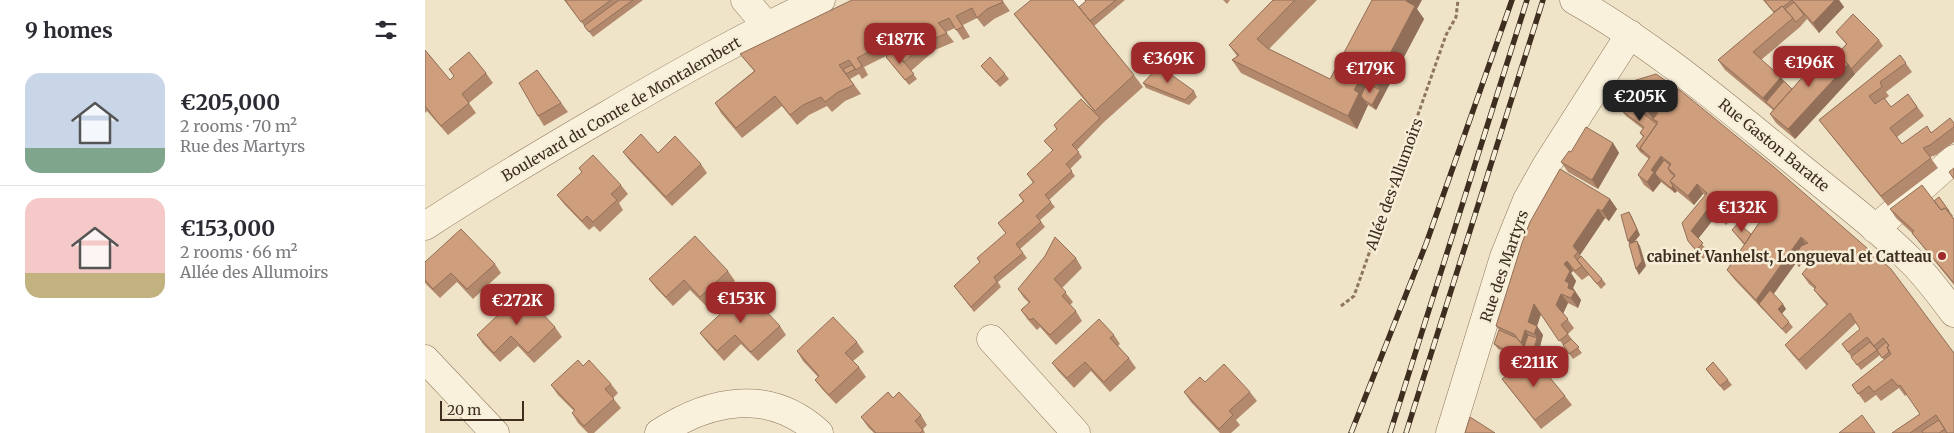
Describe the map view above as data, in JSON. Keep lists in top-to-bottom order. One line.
{"streets":{"street":["Boulevard du Comte de Montalembert","Rue Gaston Baratte","Rue des Martyrs"],"path":["Allée des Allumoirs"]},"crossings":[["Rue Gaston Baratte","Rue des Martyrs"]],"places":["cabinet Vanhelst, Longueval et Catteau"],"scale_bar":"20 m","page":{"heading":"9 homes","price":["€187K","€369K","€196K","€179K","€205K","€132K","€153K","€272K","€211K"],"list":[{"name":"€205,000","note":"2 rooms · 70 m² · Rue des Martyrs"},{"name":"€153,000","note":"2 rooms · 66 m² · Allée des Allumoirs"}],"scale":"20 m"}}
